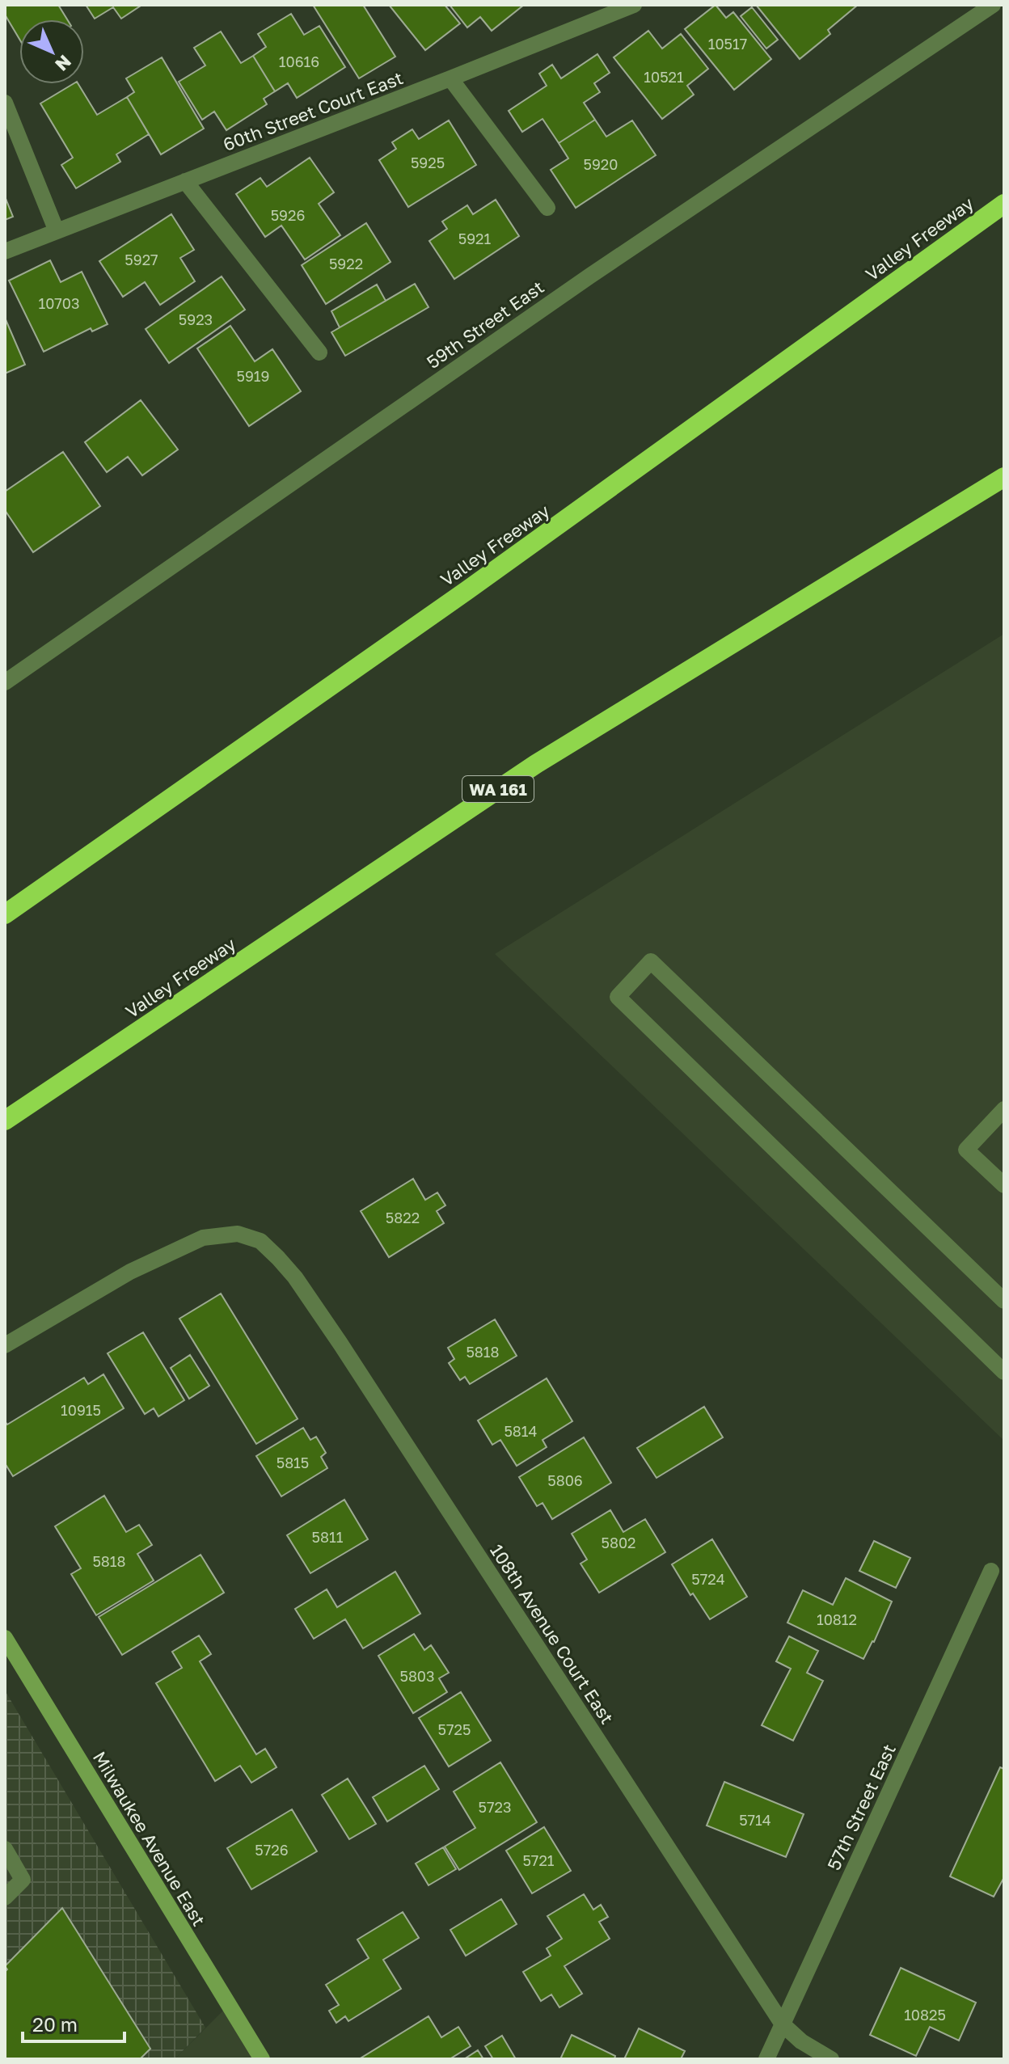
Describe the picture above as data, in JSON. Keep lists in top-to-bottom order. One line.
{"streets":{"highway":["Valley Freeway","WA 161"],"street":["60th Street Court East","59th Street East","108th Avenue Court East","57th Street East","Milwaukee Avenue East"]},"crossings":[["108th Avenue Court East","57th Street East"]],"house_numbers":["10517","10616","10521","5925","5920","5926","5921","5927","5922","10703","5923","5919","5822","5818","10915","5814","5815","5806","5811","5802","5818","5724","10812","5803","5725","5723","5714","5726","5721","10825"],"scale_bar":"20 m","north":"bottom right"}
